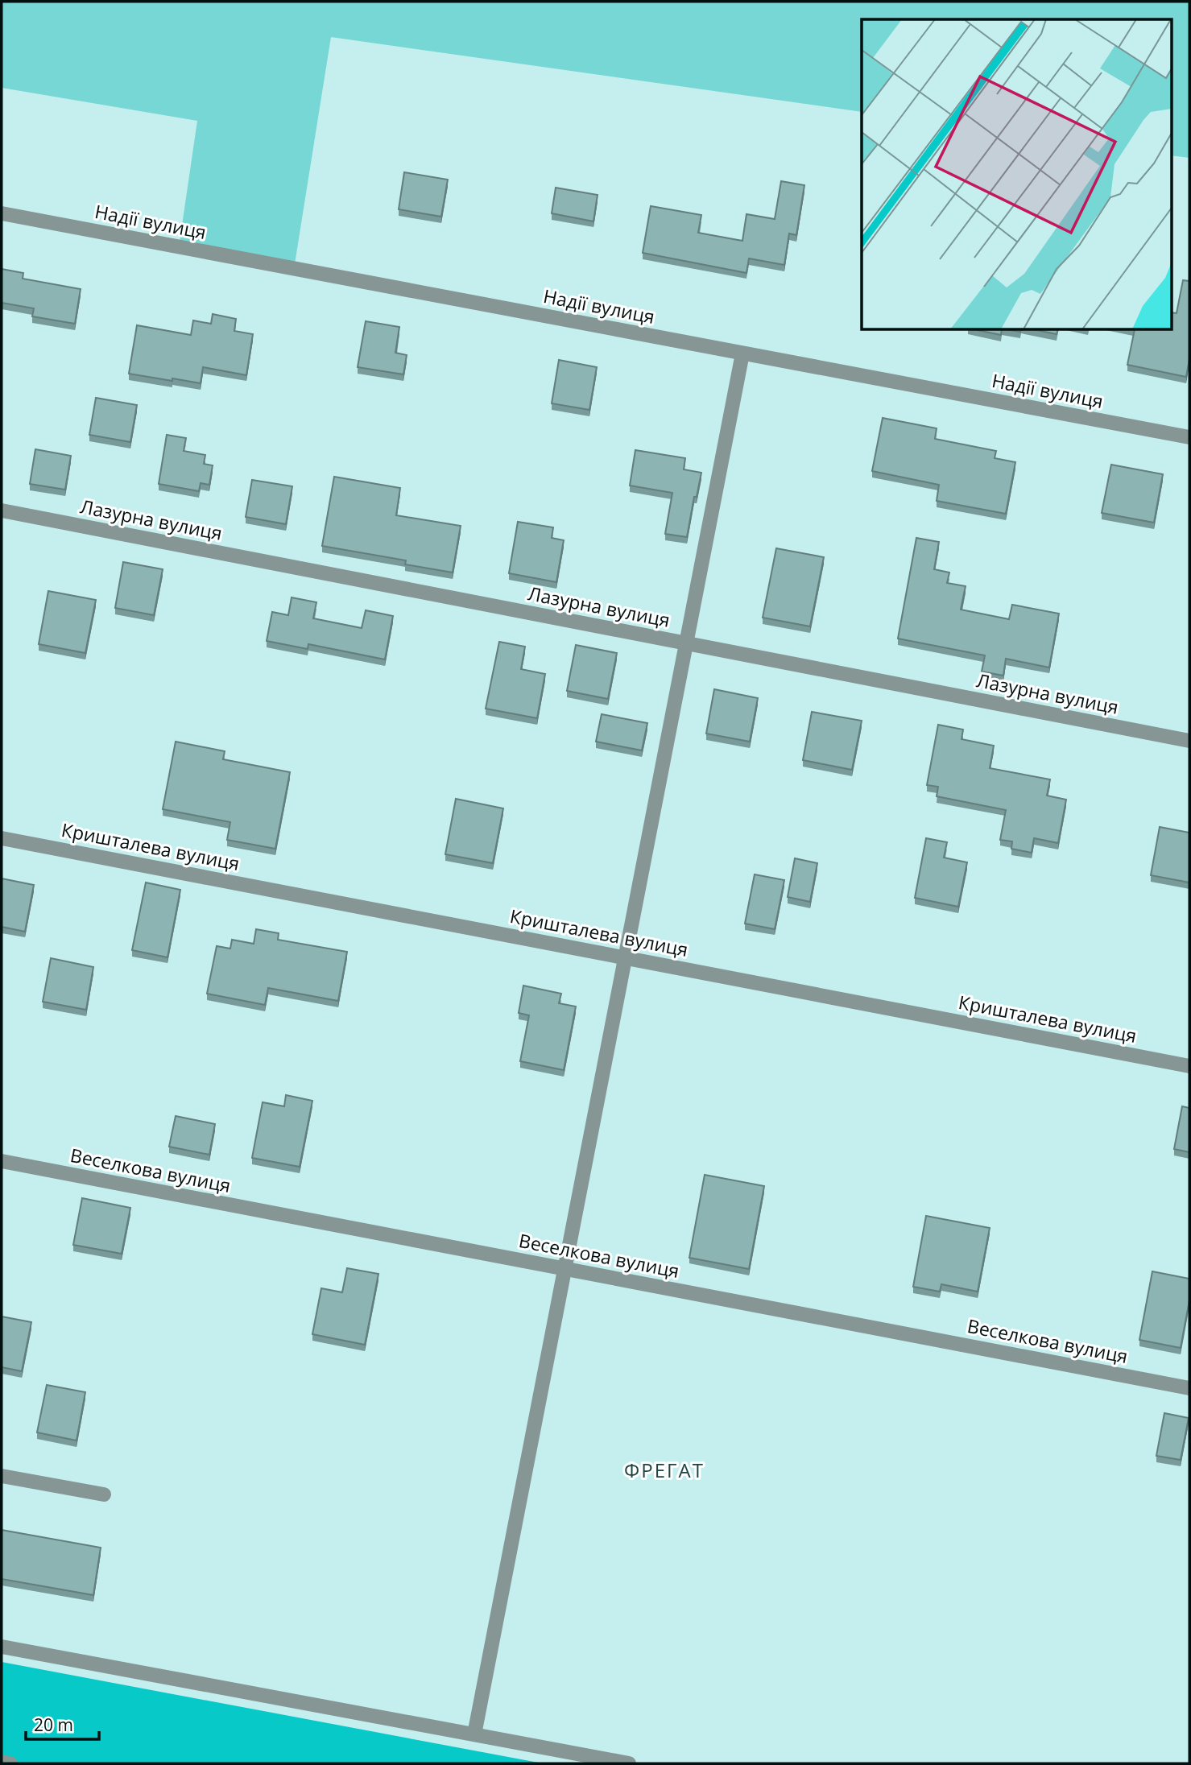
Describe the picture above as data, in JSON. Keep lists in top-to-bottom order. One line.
{"streets":{"street":["Надії вулиця","Лазурна вулиця","Кришталева вулиця","Веселкова вулиця"]},"districts":["ФРЕГАТ"],"scale_bar":"20 m"}
